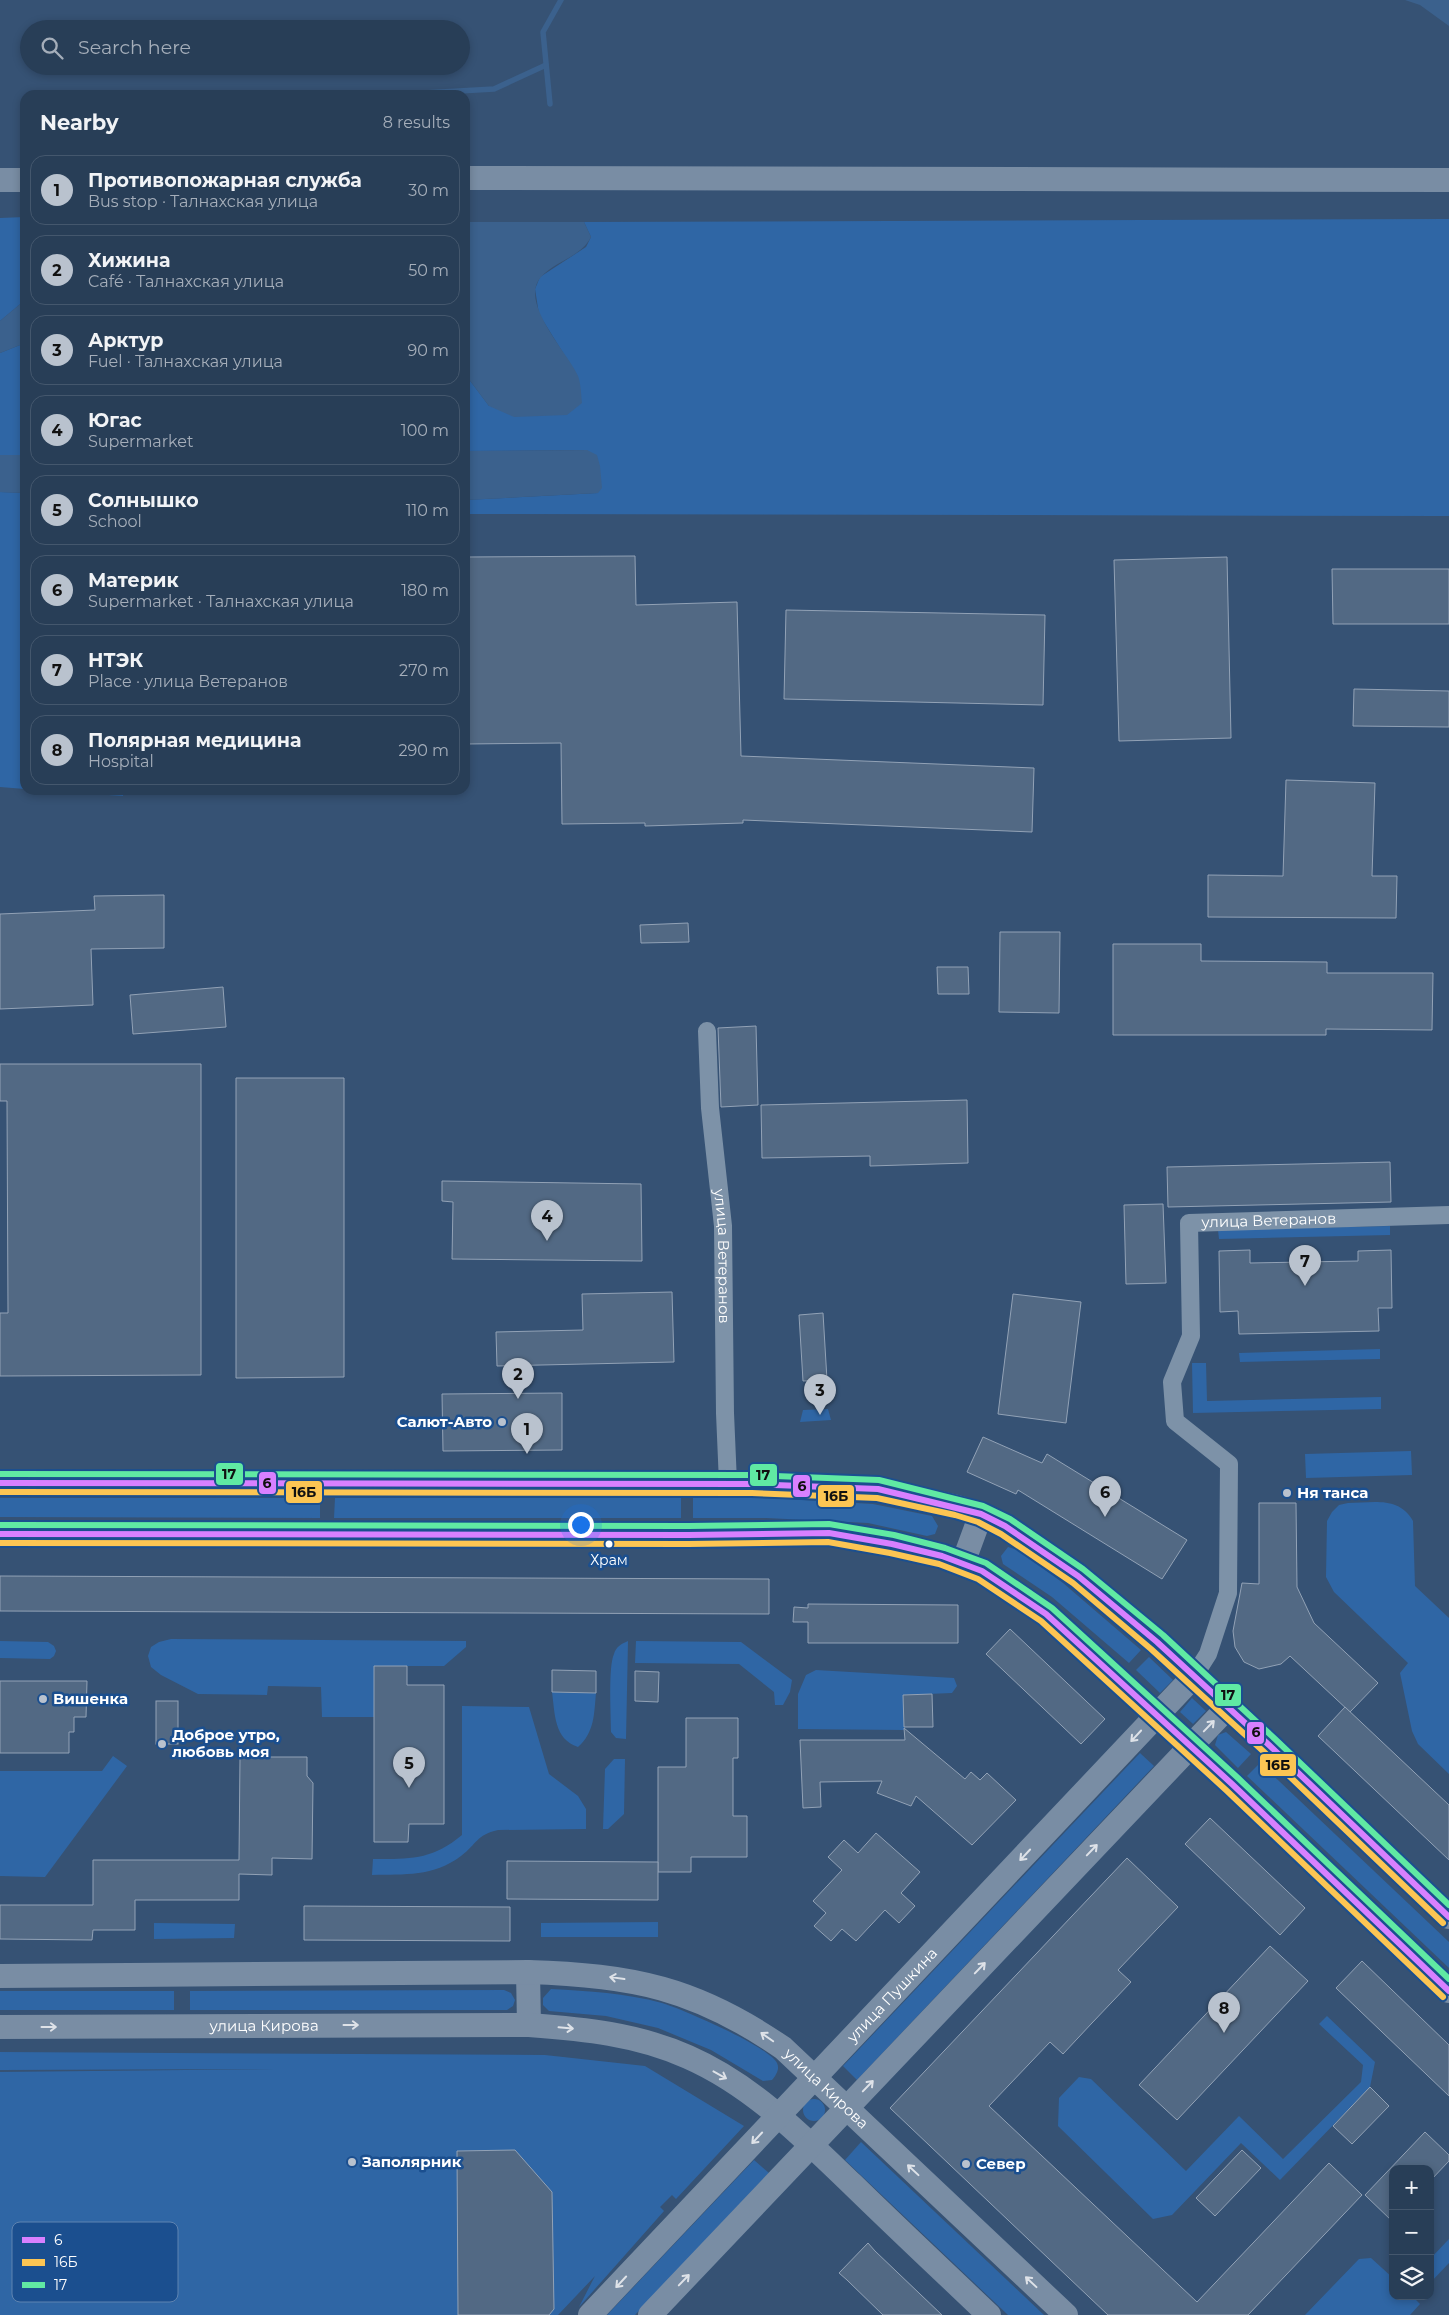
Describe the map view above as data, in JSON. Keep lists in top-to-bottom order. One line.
{"streets":{"street":["улица Ветеранов","улица Пушкина","улица Кирова"]},"crossings":[["улица Ветеранов","улица Пушкина"],["улица Пушкина","улица Кирова"]],"places":["Салют-Авто","Ня танса","Храм","Вишенка","Доброе утро, любовь моя","Заполярник","Север"],"lines":["transit line 17","transit line 6","transit line 16Б"],"legend":["6","16Б","17"],"page":{"search":"Search here","heading":["Nearby","8 results"],"list":[{"mark":"1","name":"Противопожарная служба","note":"Bus stop · Талнахская улица","value":"30 m"},{"mark":"2","name":"Хижина","note":"Café · Талнахская улица","value":"50 m"},{"mark":"3","name":"Арктур","note":"Fuel · Талнахская улица","value":"90 m"},{"mark":"4","name":"Югас","note":"Supermarket","value":"100 m"},{"mark":"5","name":"Солнышко","note":"School","value":"110 m"},{"mark":"6","name":"Материк","note":"Supermarket · Талнахская улица","value":"180 m"},{"mark":"7","name":"НТЭК","note":"Place · улица Ветеранов","value":"270 m"},{"mark":"8","name":"Полярная медицина","note":"Hospital","value":"290 m"}],"pins":["4","7","2","3","1","6","5","8"],"map_buttons":["+","−"]}}
